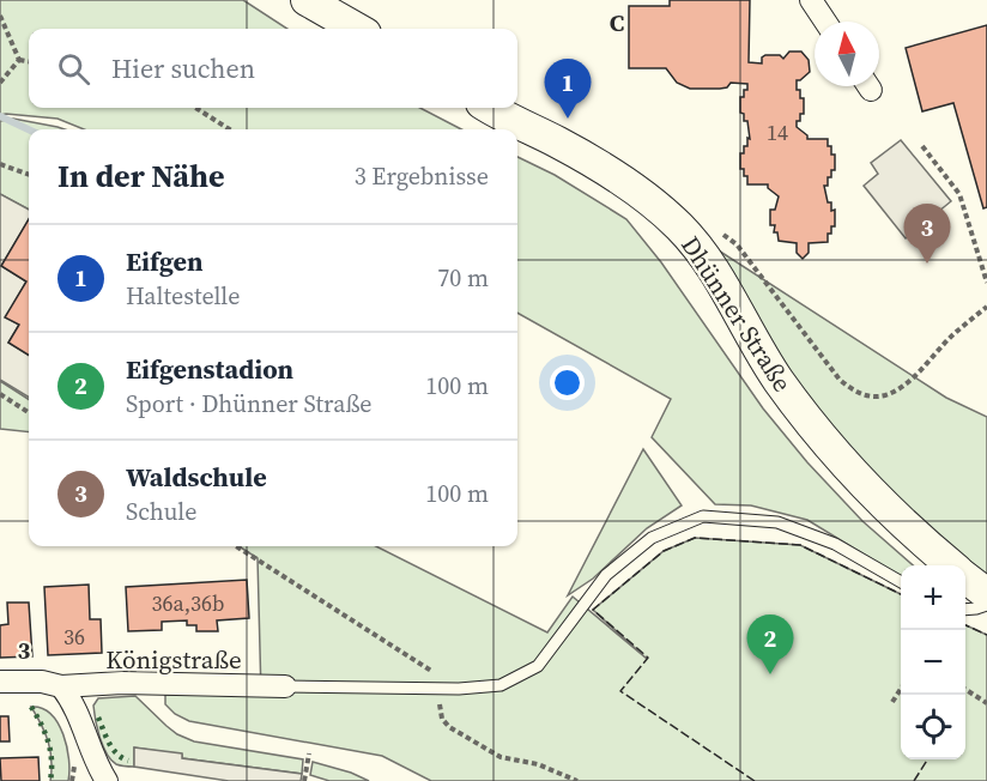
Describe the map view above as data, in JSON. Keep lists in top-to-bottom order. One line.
{"streets":{"main road":["Dhünner Straße"],"street":["Königstraße"]},"house_numbers":["14","36a,36b","36"],"north":"top","page":{"search":"Hier suchen","pins":["1","3","2"],"heading":["In der Nähe","3 Ergebnisse"],"list":[{"mark":"1","name":"Eifgen","note":"Haltestelle","value":"70 m"},{"mark":"2","name":"Eifgenstadion","note":"Sport · Dhünner Straße","value":"100 m"},{"mark":"3","name":"Waldschule","note":"Schule","value":"100 m"}],"map_buttons":["+","−"]},"grid":{"columns":["C"],"rows":["3"]}}
